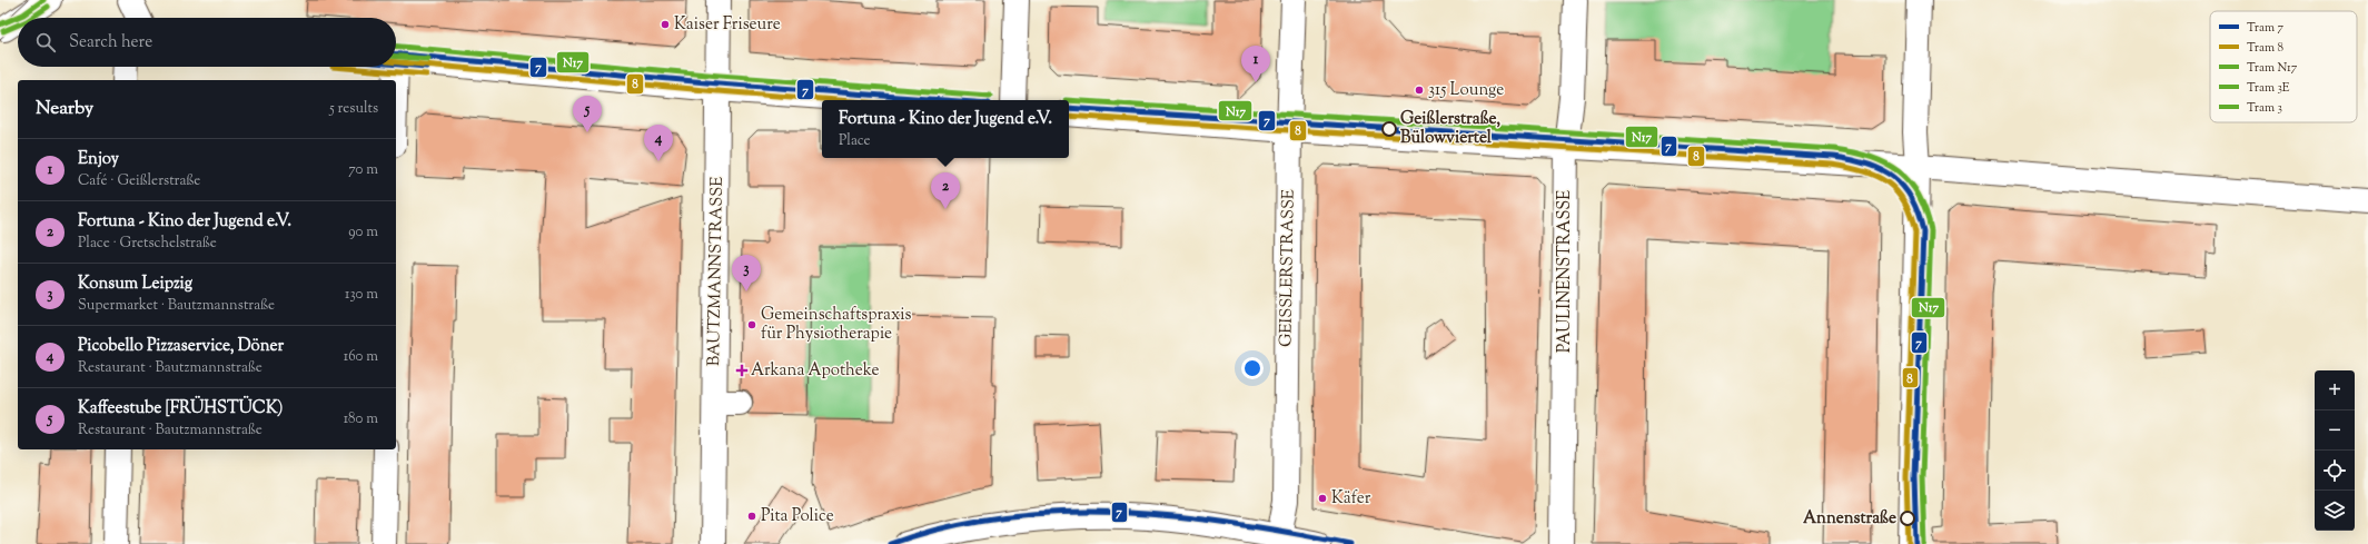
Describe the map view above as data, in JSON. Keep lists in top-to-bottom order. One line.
{"streets":{"street":["GEISSLERSTRASSE","BAUTZMANNSTRASSE","PAULINENSTRASSE"]},"places":{"other":["Kaiser Friseure","315 Lounge","Geißlerstraße, Bülowviertel","Gemeinschaftspraxis für Physiotherapie","Käfer","Pita Police","Annenstraße"],"health":["Arkana Apotheke"]},"lines":["tram line 3E","tram line 3","tram line N17","tram line 7","tram line 8"],"legend":["Tram 7","Tram 8","Tram N17","Tram 3E","Tram 3"],"page":{"search":"Search here","pins":["1","5","4","2","3"],"heading":["Nearby","5 results"],"popup":["Fortuna - Kino der Jugend e.V.","Place"],"list":[{"mark":"1","name":"Enjoy","note":"Café · Geißlerstraße","value":"70 m"},{"mark":"2","name":"Fortuna - Kino der Jugend e.V.","note":"Place · Gretschelstraße","value":"90 m"},{"mark":"3","name":"Konsum Leipzig","note":"Supermarket · Bautzmannstraße","value":"130 m"},{"mark":"4","name":"Picobello Pizzaservice, Döner","note":"Restaurant · Bautzmannstraße","value":"160 m"},{"mark":"5","name":"Kaffeestube [FRÜHSTÜCK)","note":"Restaurant · Bautzmannstraße","value":"180 m"}],"map_buttons":["+","−"]}}
